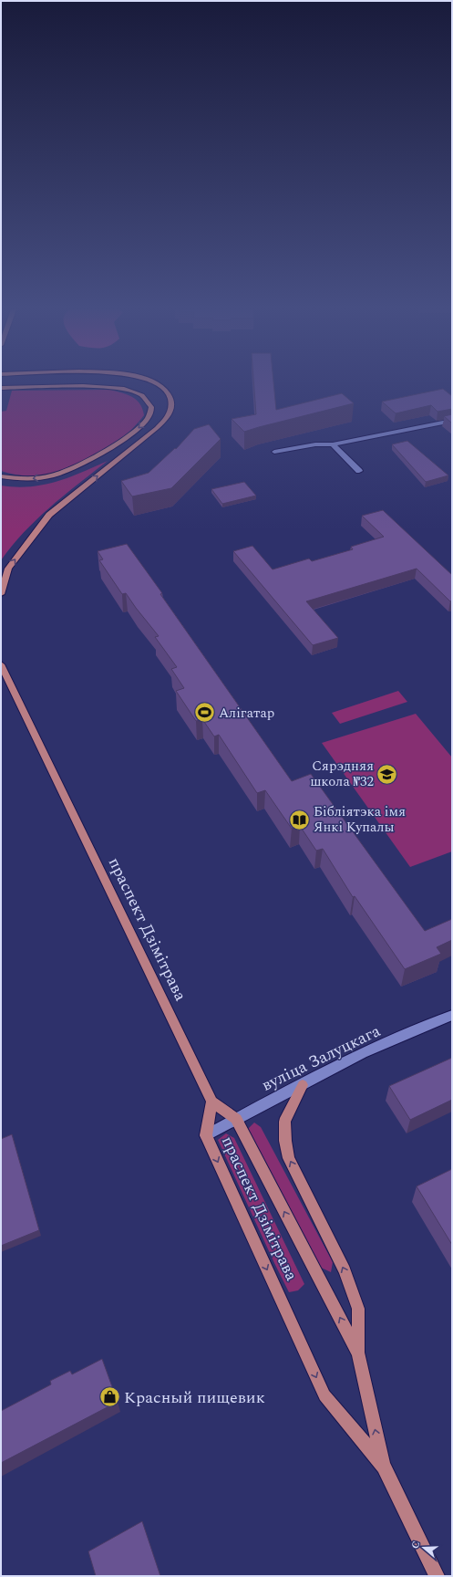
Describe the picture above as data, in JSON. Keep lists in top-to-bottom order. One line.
{"streets":{"main road":["праспект Дзімітрава"],"street":["вуліца Залуцкага"]},"crossings":[["праспект Дзімітрава","вуліца Залуцкага"]],"places":{"sports":["Алігатар"],"school or university":["Сярэдняя школа №32"],"library":["Бібліятэка імя Янкі Купалы"],"shop":["Красный пищевик"]},"north":"left"}
